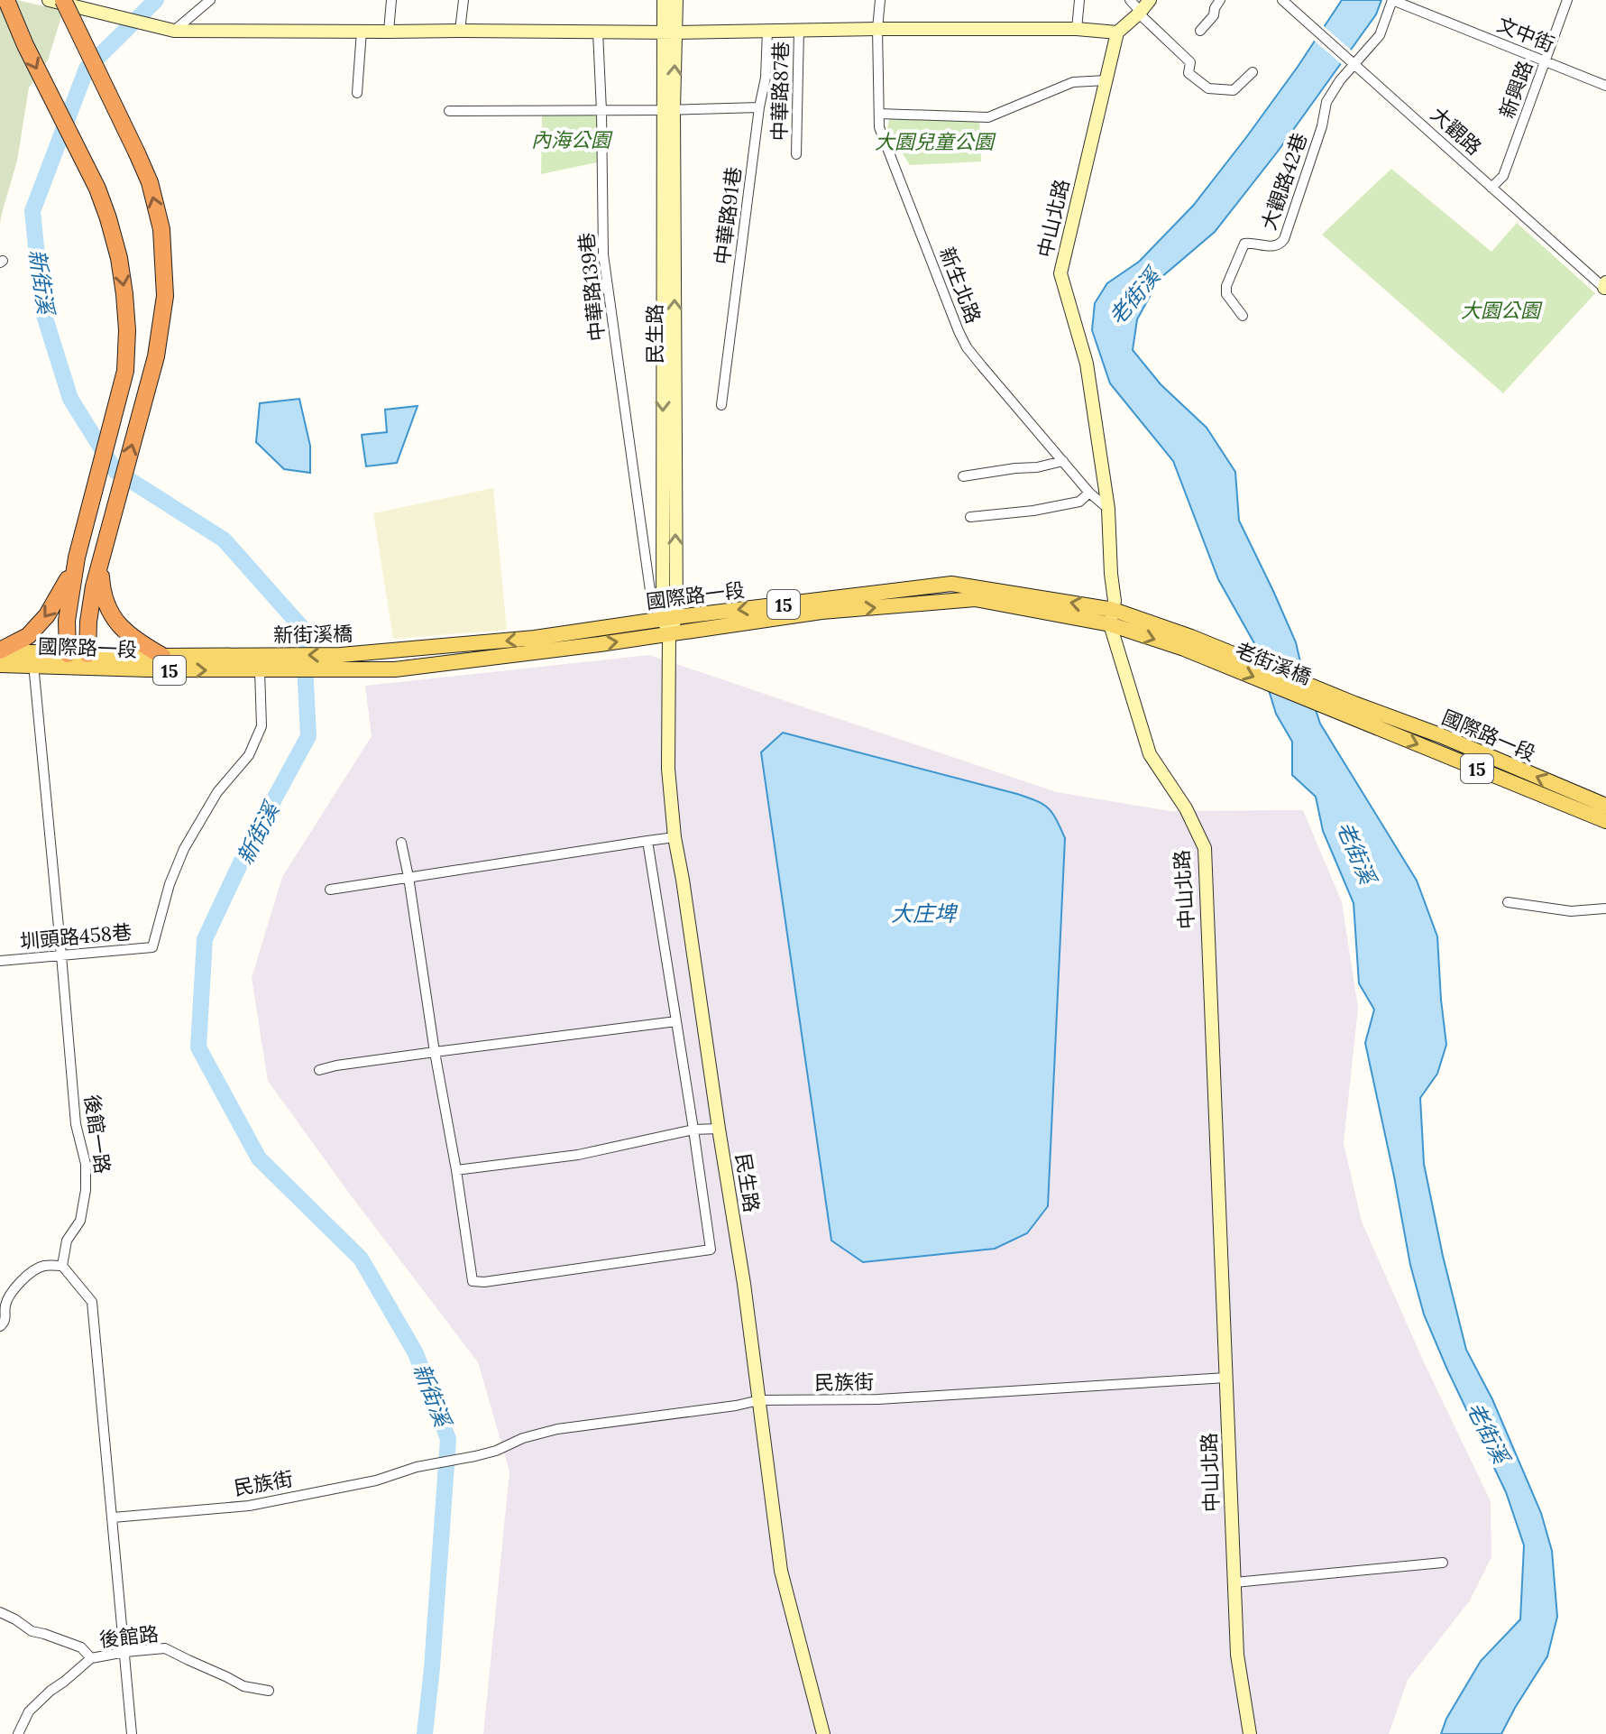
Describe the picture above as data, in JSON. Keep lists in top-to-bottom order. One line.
{"streets":{"main road":["國際路一段","15","新街溪橋","老街溪橋"],"street":["文中街","新興路","中華路87巷","大觀路","大觀路42巷","中華路91巷","中山北路","新生北路","中華路139巷","民生路","圳頭路458巷","後館一路","民族街","後館路"]},"crossings":[["文中街","新興路"],["文中街","大觀路"],["文中街","大觀路42巷"],["新興路","大觀路"],["大觀路","大觀路42巷"],["中山北路","新生北路"],["中山北路","國際路一段"],["中山北路","民族街"],["中華路139巷","民生路"],["中華路139巷","國際路一段"],["民生路","國際路一段"],["民生路","民族街"],["國際路一段","新街溪橋"],["國際路一段","老街溪橋"],["國際路一段","圳頭路458巷"],["國際路一段","後館一路"],["新街溪橋","圳頭路458巷"],["圳頭路458巷","後館一路"]],"water":["新街溪","老街溪","大庄埤"],"parks":["內海公園","大園兒童公園","大園公園"]}
